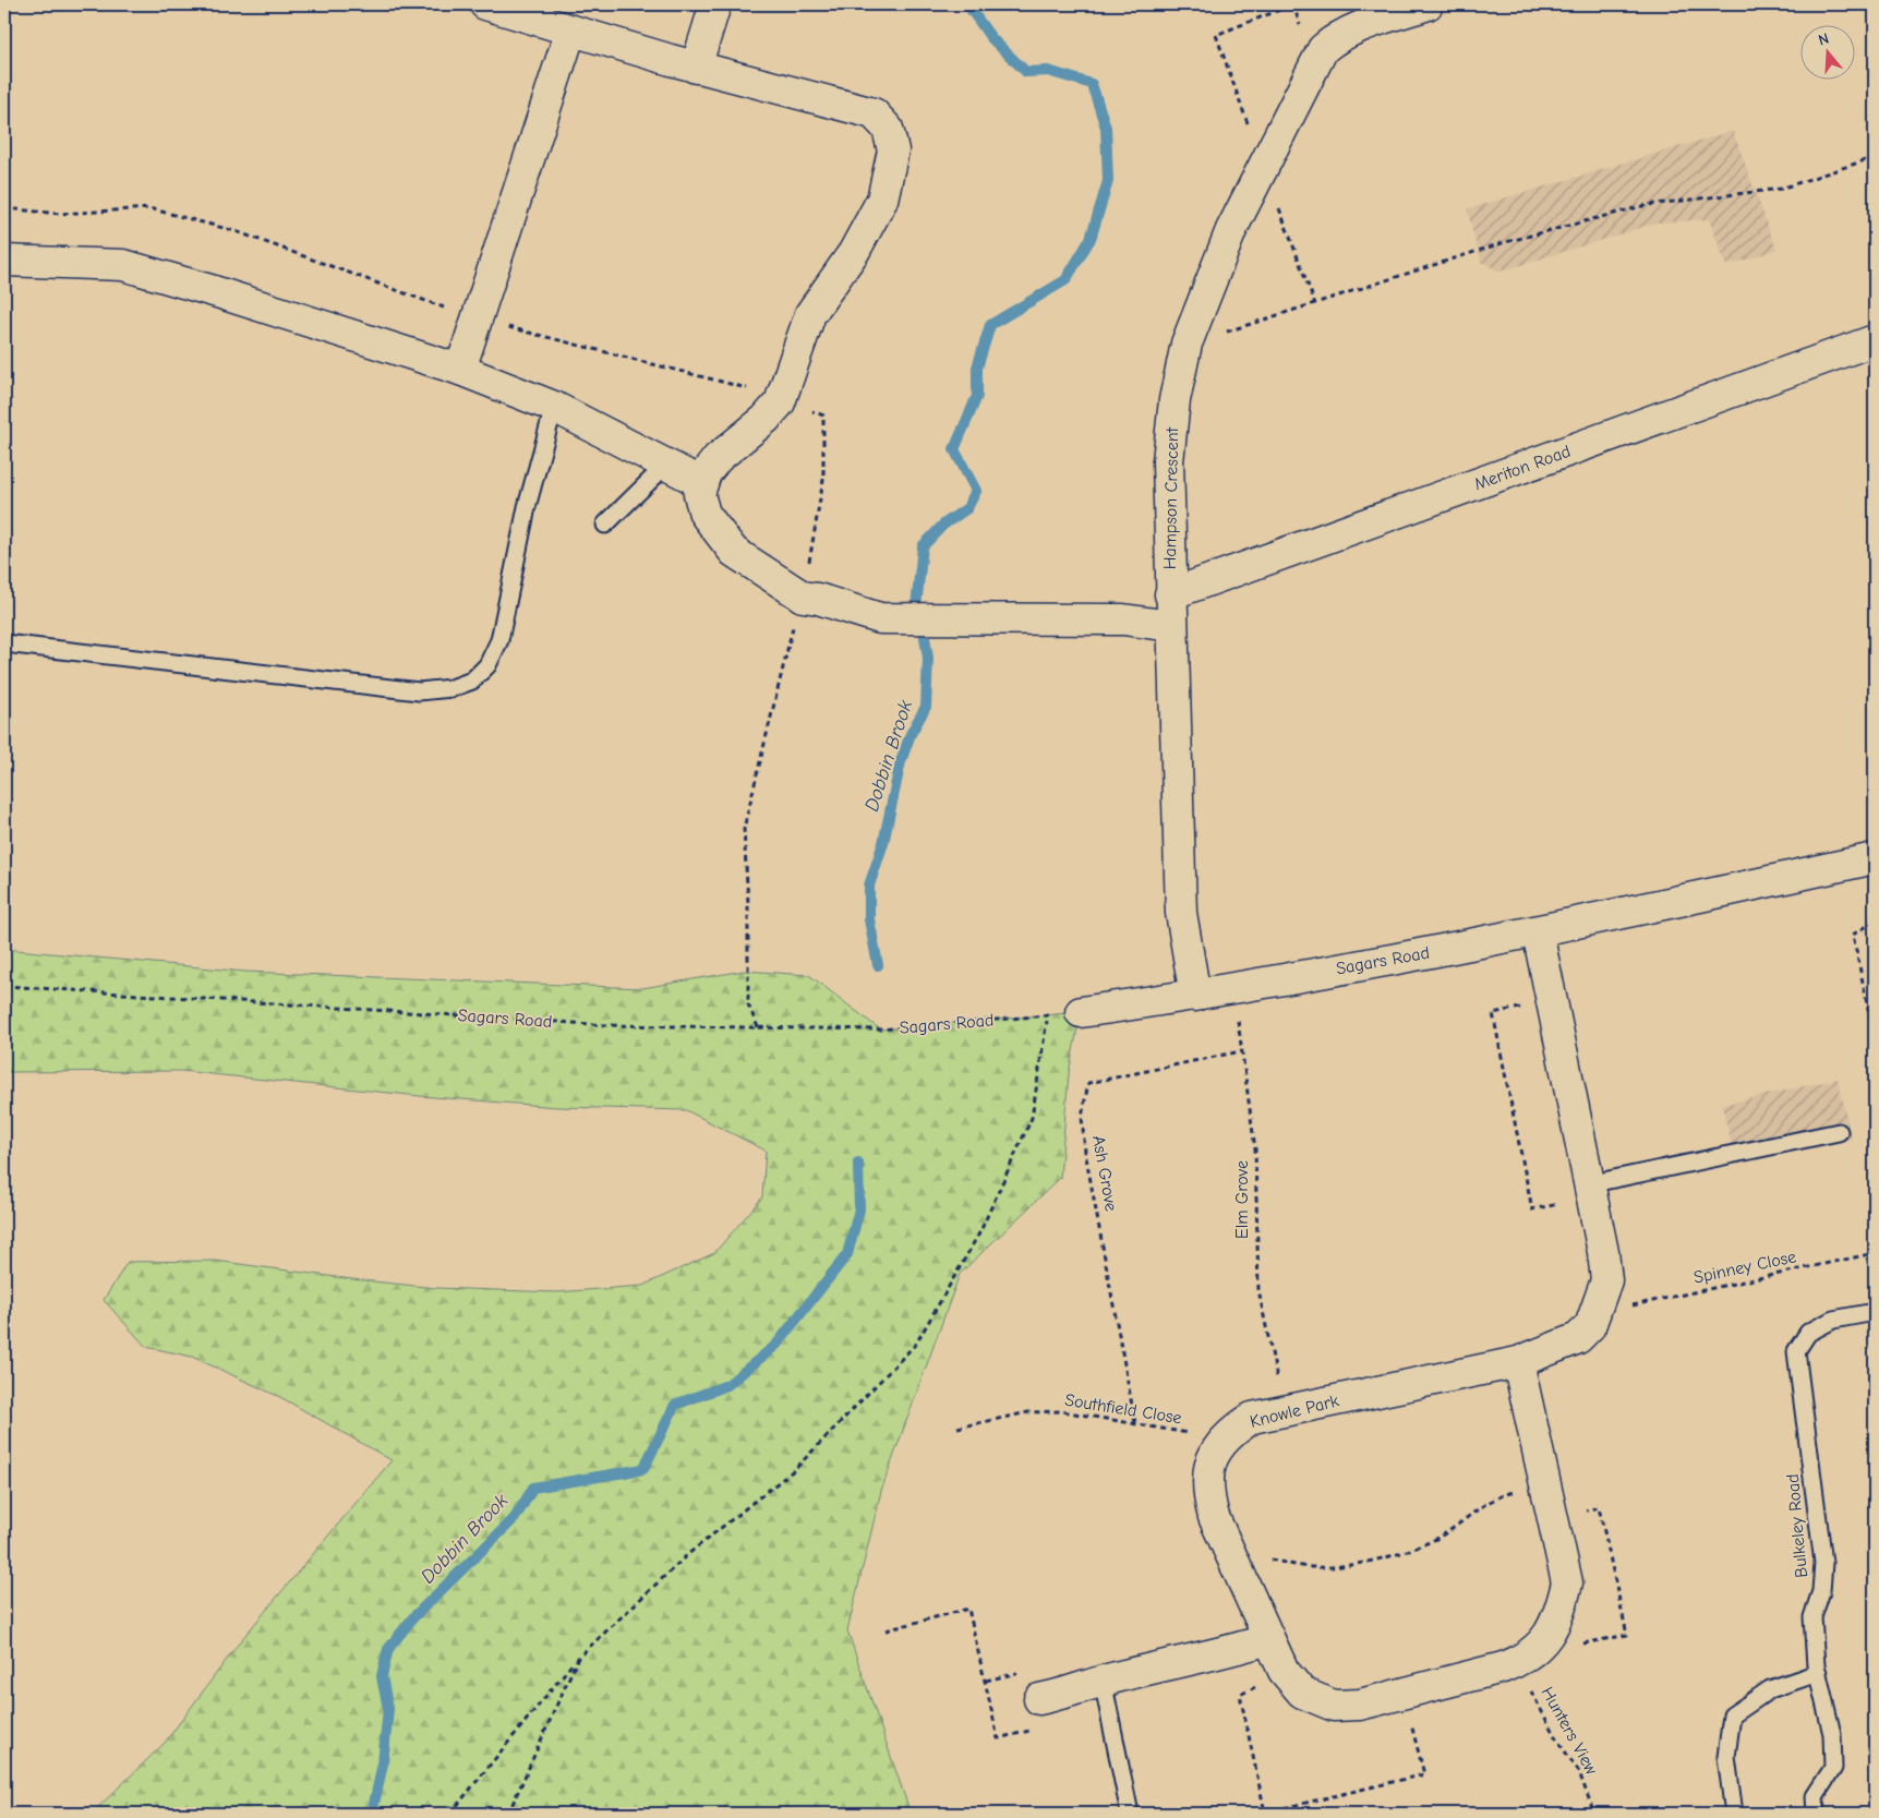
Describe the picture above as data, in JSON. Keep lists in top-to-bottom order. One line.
{"streets":{"street":["Meriton Road","Hampson Crescent","Sagars Road","Knowle Park"],"lane":["Bulkeley Road"],"path":["Ash Grove","Elm Grove","Spinney Close","Southfield Close","Hunters View"]},"crossings":[["Meriton Road","Hampson Crescent"],["Hampson Crescent","Sagars Road"],["Sagars Road","Elm Grove"],["Sagars Road","Knowle Park"],["Ash Grove","Elm Grove"],["Ash Grove","Southfield Close"],["Elm Grove","Knowle Park"],["Southfield Close","Knowle Park"],["Knowle Park","Hunters View"]],"water":["Dobbin Brook"],"north":"top"}
